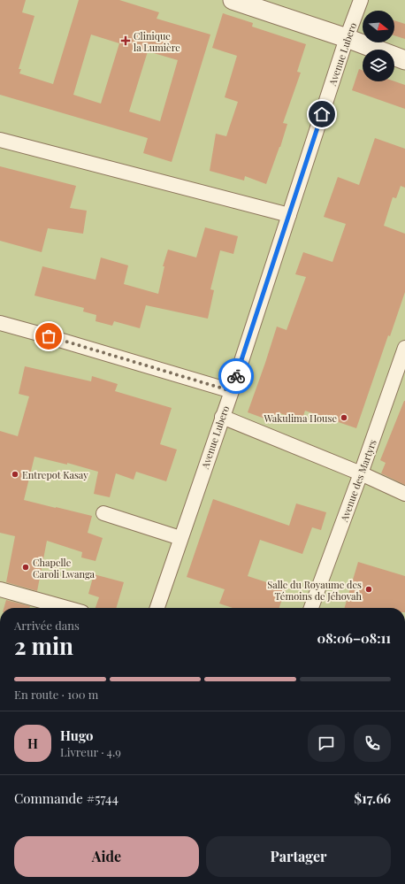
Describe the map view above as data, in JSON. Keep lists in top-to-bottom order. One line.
{"streets":{"street":["Avenue Lubero","Avenue des Martyrs"]},"places":{"health":["Clinique la Lumière"],"other":["Wakulima House","Entrepot Kasay","Chapelle Caroli Lwanga","Salle du Royaume des Témoins de Jéhovah"]},"north":"right","page":{"heading":["2 min","Arrivée dans","08:06–08:11"],"panel":["Hugo","Livreur · 4.9","Commande #5744","$17.66"],"bar":"En route · 100 m","round":"H","buttons":["Aide","Partager"]}}
